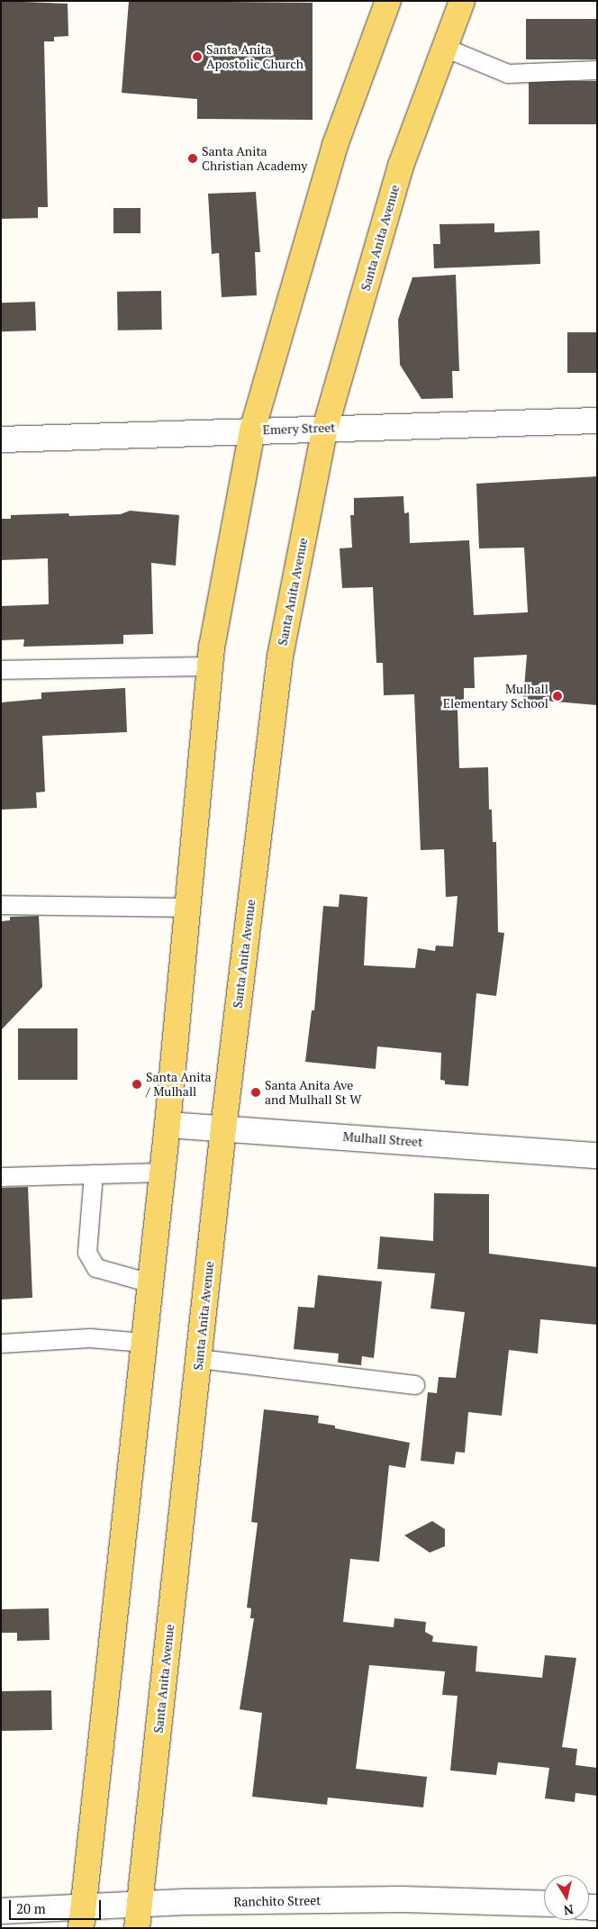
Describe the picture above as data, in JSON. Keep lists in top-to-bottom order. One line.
{"streets":{"main road":["Santa Anita Avenue"],"street":["Emery Street","Mulhall Street","Ranchito Street"]},"crossings":[["Santa Anita Avenue","Emery Street"],["Santa Anita Avenue","Mulhall Street"],["Santa Anita Avenue","Ranchito Street"]],"places":["Santa Anita Apostolic Church","Santa Anita Christian Academy","Mulhall Elementary School","Santa Anita / Mulhall","Santa Anita Ave and Mulhall St W"],"scale_bar":"20 m","north":"bottom"}
